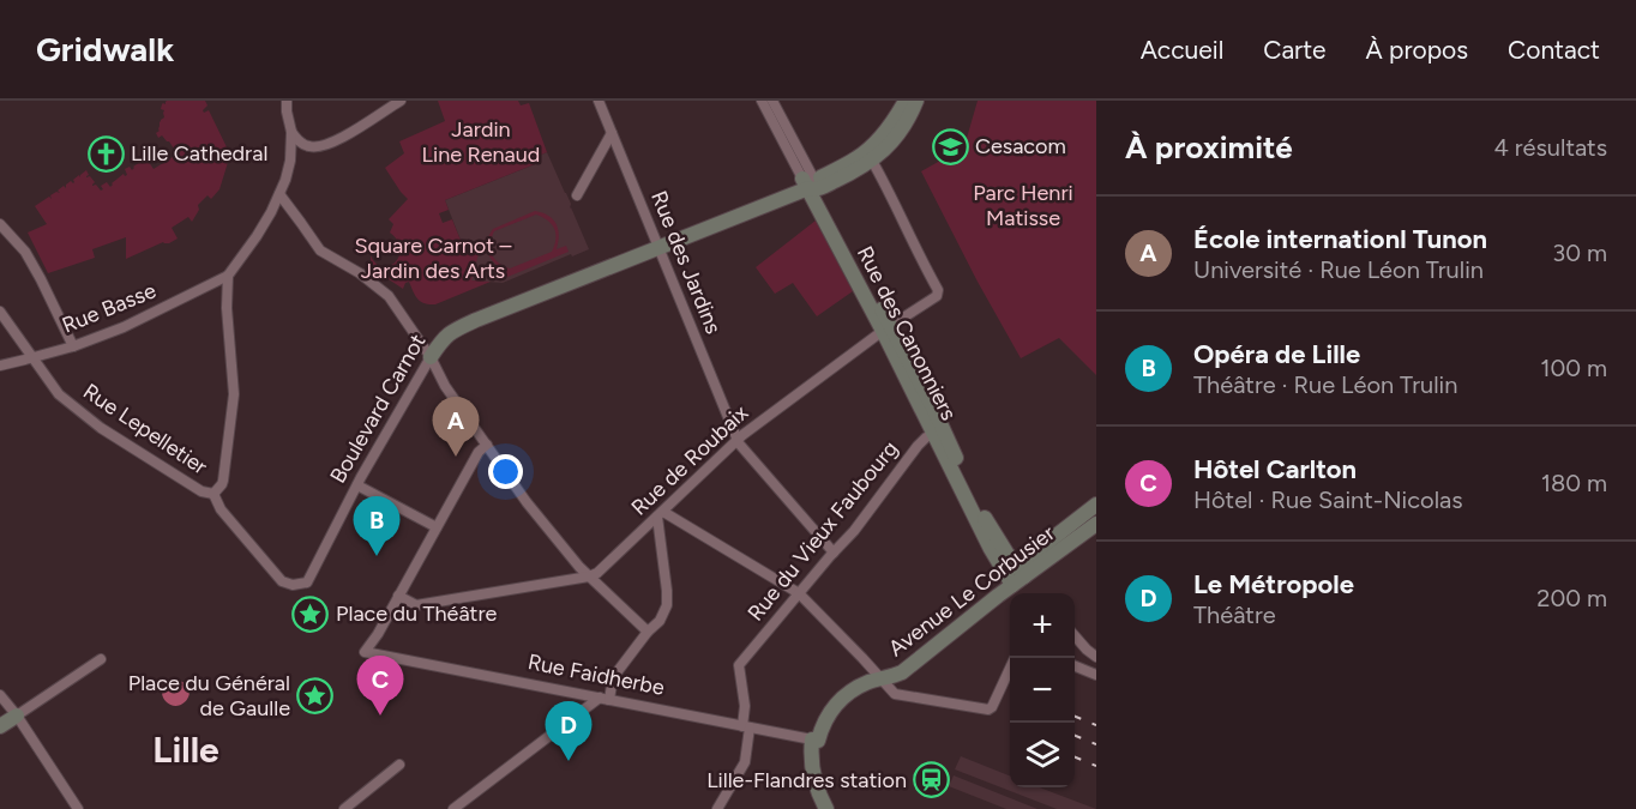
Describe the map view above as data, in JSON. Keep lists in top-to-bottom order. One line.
{"streets":{"street":["Rue des Jardins","Rue Basse","Rue des Canonniers","Boulevard Carnot","Rue Lepelletier","Rue de Roubaix","Rue du Vieux Faubourg","Avenue Le Corbusier","Rue Faidherbe"]},"crossings":[["Rue des Jardins","Boulevard Carnot"],["Rue des Jardins","Rue de Roubaix"],["Rue des Jardins","Rue du Vieux Faubourg"],["Rue Basse","Rue Lepelletier"],["Rue des Canonniers","Boulevard Carnot"],["Rue des Canonniers","Rue de Roubaix"],["Rue des Canonniers","Rue du Vieux Faubourg"],["Rue des Canonniers","Avenue Le Corbusier"],["Boulevard Carnot","Rue Lepelletier"],["Boulevard Carnot","Rue de Roubaix"],["Rue du Vieux Faubourg","Rue Faidherbe"],["Avenue Le Corbusier","Rue Faidherbe"]],"districts":["Lille"],"parks":["Jardin Line Renaud","Parc Henri Matisse","Square Carnot – Jardin des Arts"],"places":{"school or university":["Cesacom"],"church":["Lille Cathedral"],"place":["Place du Théâtre","Place du Général de Gaulle"],"station":["Lille-Flandres station"]},"page":{"header":"Gridwalk","nav":["Accueil","Carte","À propos","Contact"],"heading":["À proximité","4 résultats"],"list":[{"mark":"A","name":"École internationl Tunon","note":"Université · Rue Léon Trulin","value":"30 m"},{"mark":"B","name":"Opéra de Lille","note":"Théâtre · Rue Léon Trulin","value":"100 m"},{"mark":"C","name":"Hôtel Carlton","note":"Hôtel · Rue Saint-Nicolas","value":"180 m"},{"mark":"D","name":"Le Métropole","note":"Théâtre","value":"200 m"}],"pins":["A","B","C","D"],"map_buttons":["+","−"]}}
